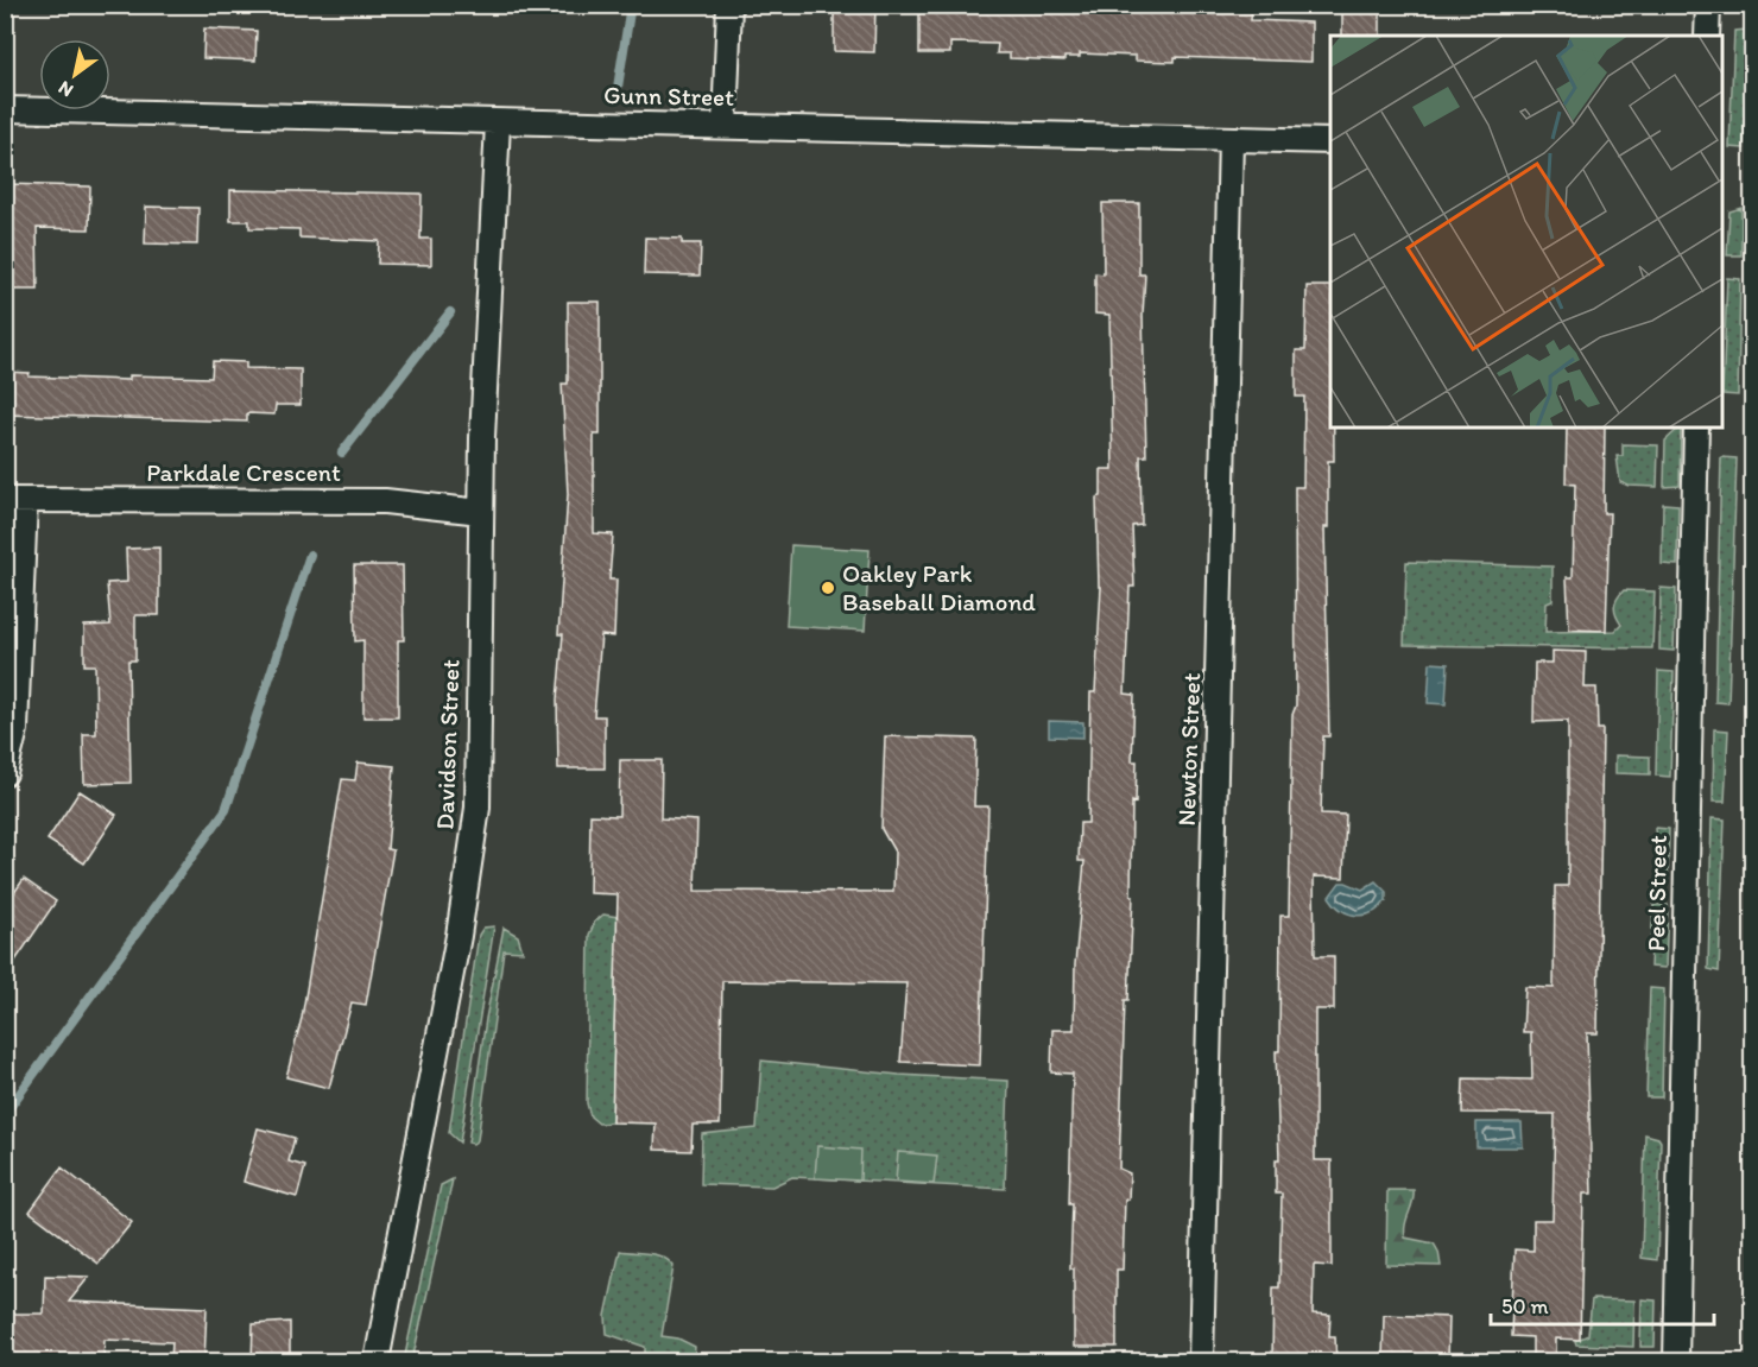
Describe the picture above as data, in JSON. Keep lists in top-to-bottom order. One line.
{"streets":{"street":["Gunn Street","Parkdale Crescent","Davidson Street","Newton Street","Peel Street"]},"crossings":[["Gunn Street","Davidson Street"],["Gunn Street","Newton Street"],["Parkdale Crescent","Davidson Street"]],"places":["Oakley Park Baseball Diamond"],"scale_bar":"50 m","north":"bottom left"}
